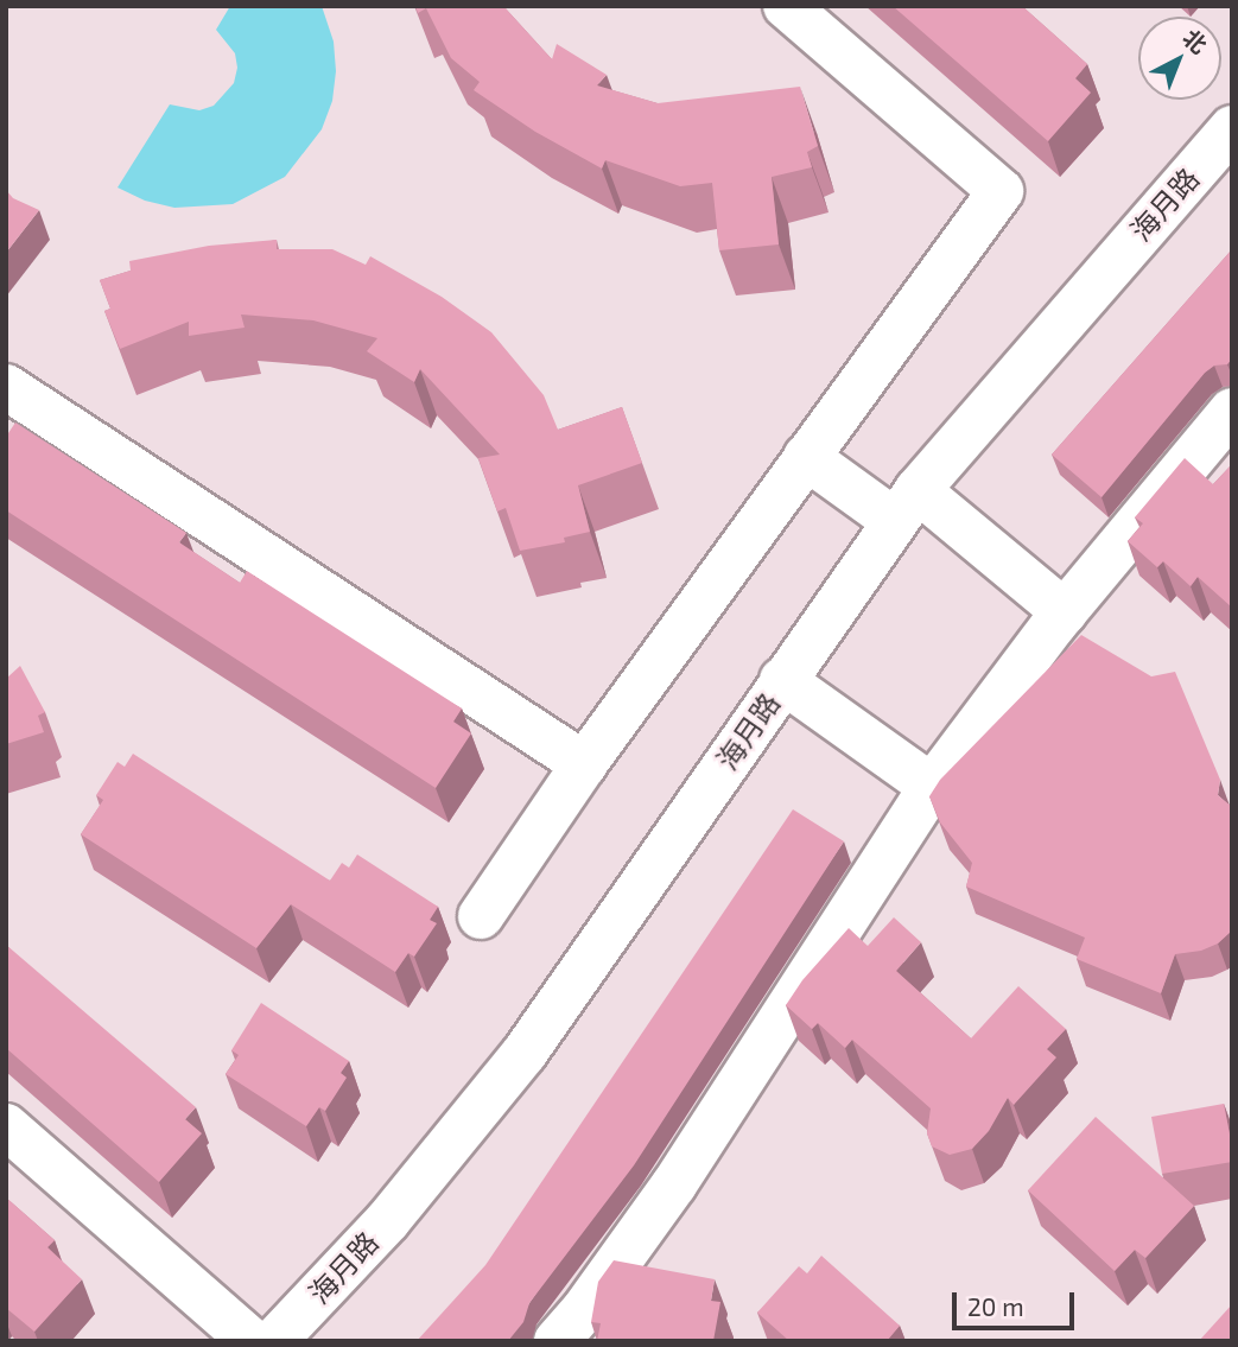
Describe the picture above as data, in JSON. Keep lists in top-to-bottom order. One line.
{"streets":{"street":["海月路"]},"scale_bar":"20 m","north":"top right"}
